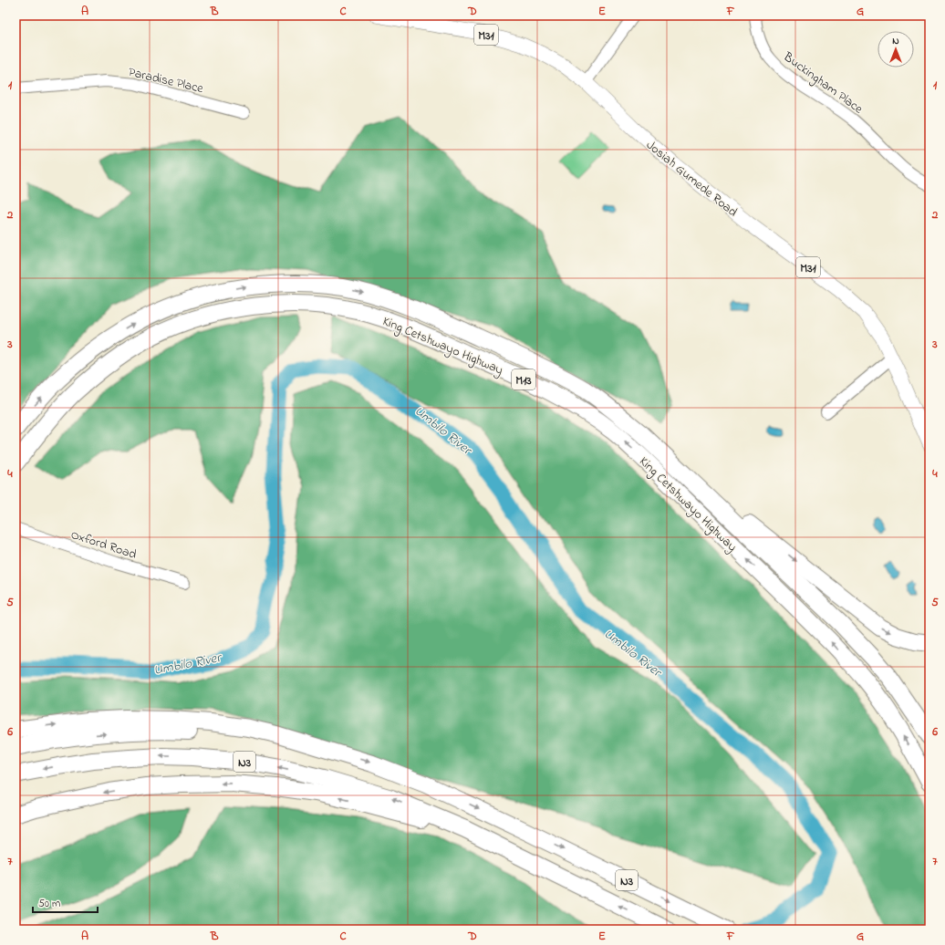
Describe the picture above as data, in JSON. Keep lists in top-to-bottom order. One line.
{"streets":{"highway":["King Cetshwayo Highway","M13","N3"],"main road":["M31","Josiah Gumede Road"],"street":["Paradise Place","Buckingham Place","Oxford Road"]},"water":["Umbilo River"],"scale_bar":"50 m","north":"top","grid":{"columns":["A","B","C","D","E","F","G"],"rows":["1","2","3","4","5","6","7"]}}
